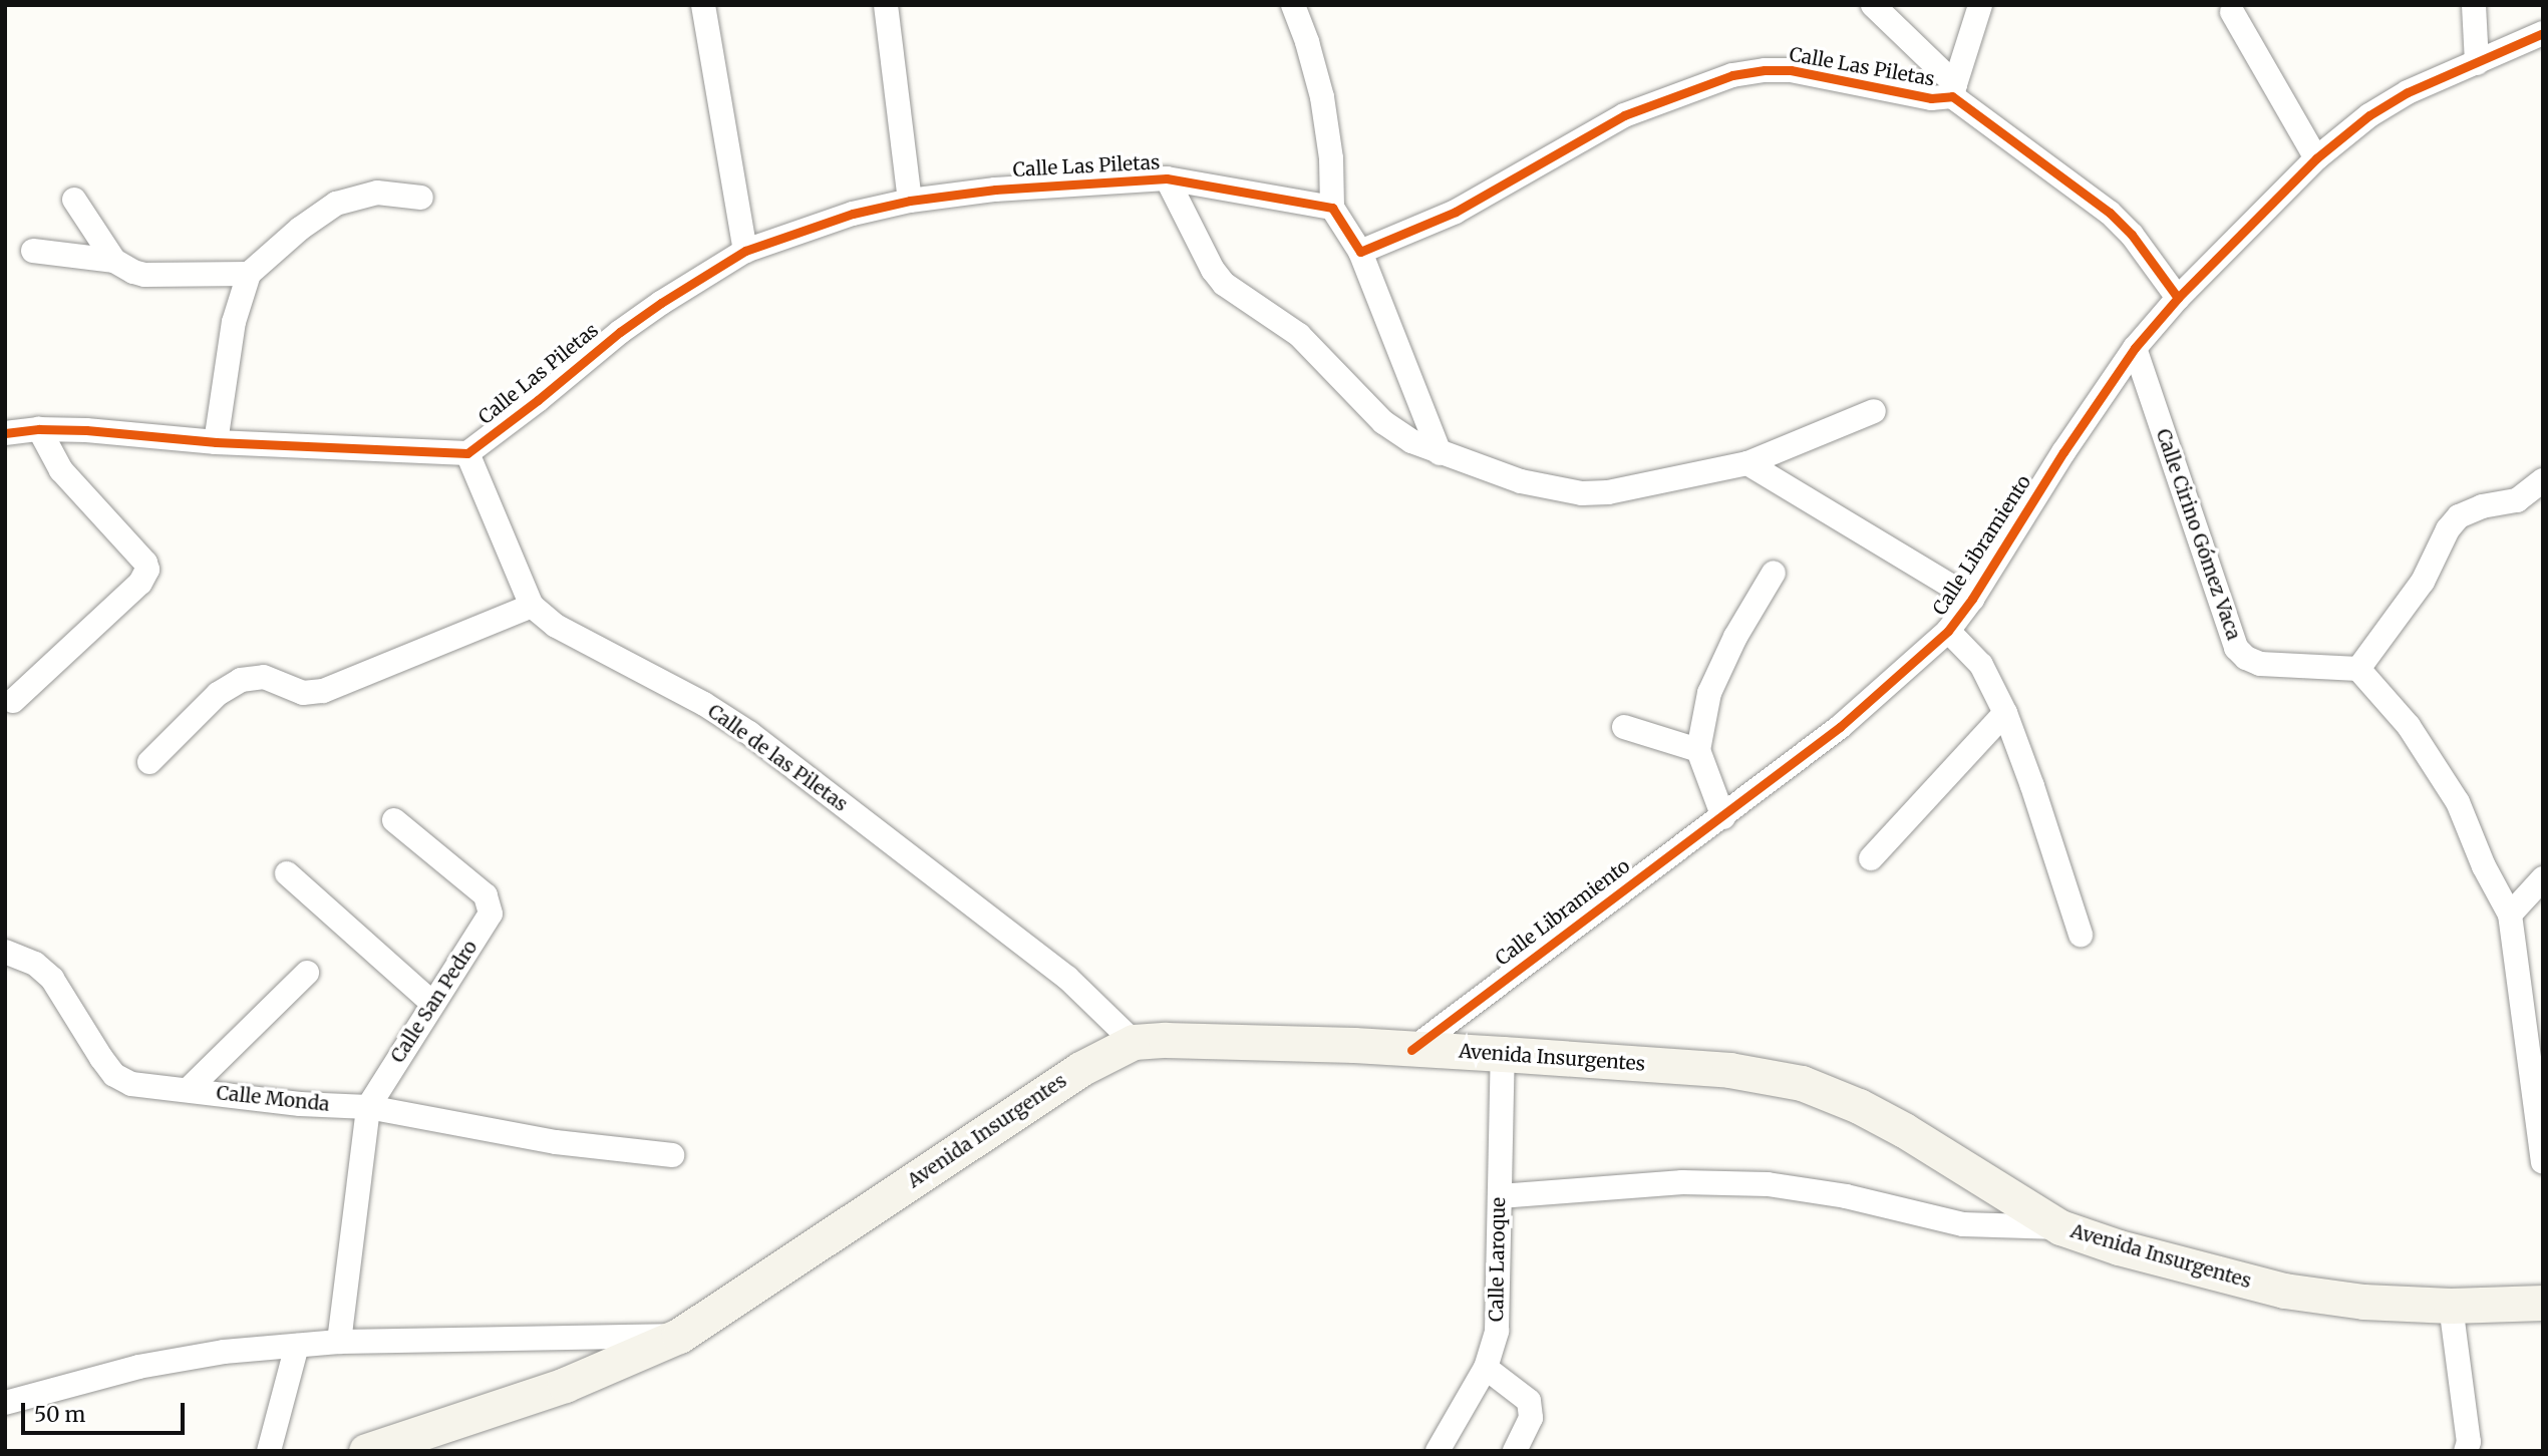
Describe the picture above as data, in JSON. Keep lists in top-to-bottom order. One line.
{"streets":{"main road":["Avenida Insurgentes"],"street":["Calle Las Piletas","Calle Cirino Gómez Vaca","Calle Libramiento","Calle de las Piletas","Calle San Pedro","Calle Monda","Calle Laroque"]},"crossings":[["Calle Las Piletas","Calle Libramiento"],["Calle Las Piletas","Calle de las Piletas"],["Calle Cirino Gómez Vaca","Calle Libramiento"],["Calle Libramiento","Avenida Insurgentes"],["Calle de las Piletas","Avenida Insurgentes"],["Calle San Pedro","Calle Monda"],["Avenida Insurgentes","Calle Laroque"]],"scale_bar":"50 m"}
